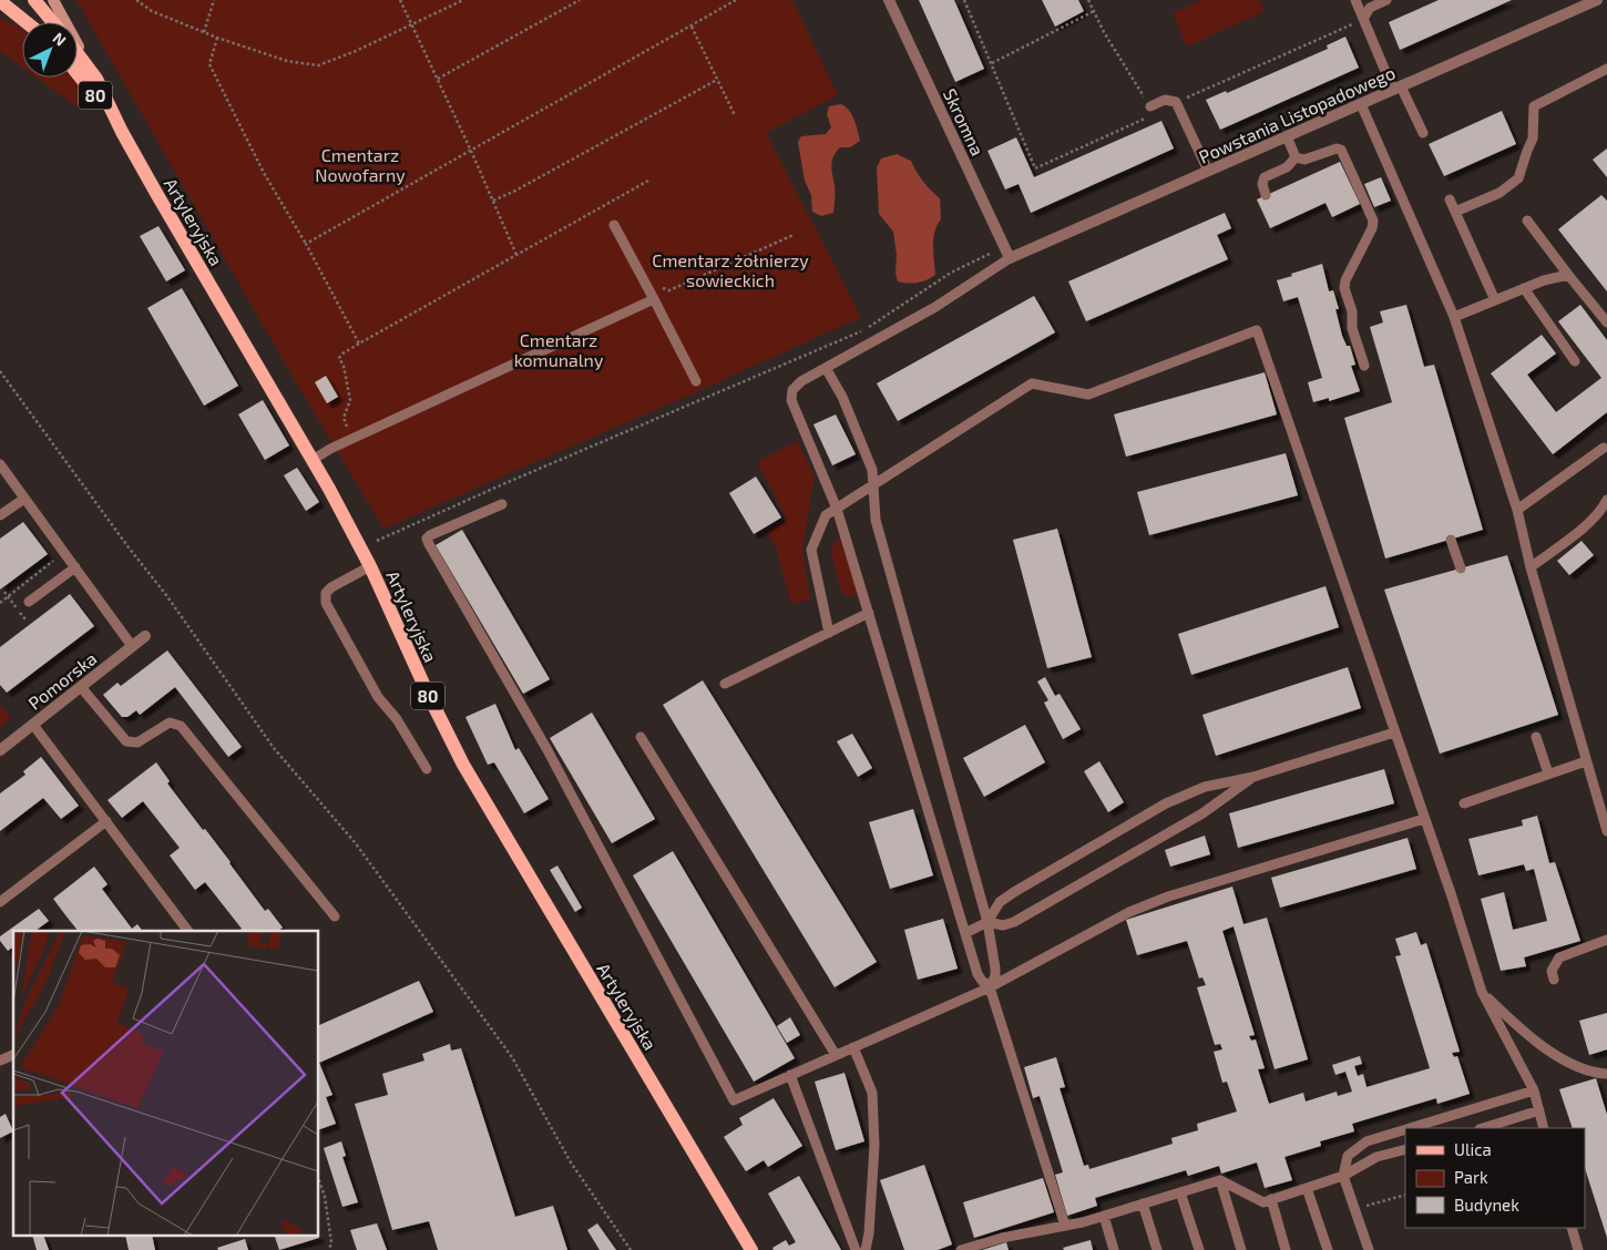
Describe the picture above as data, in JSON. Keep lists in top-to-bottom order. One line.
{"streets":{"main road":["80","Artyleryjska"],"street":["Powstania Listopadowego","Skromna","Pomorska"]},"crossings":[["80","Artyleryjska"],["Powstania Listopadowego","Skromna"]],"parks":["Cmentarz Nowofarny","Cmentarz żołnierzy sowieckich","Cmentarz komunalny"],"legend":["Ulica","Park","Budynek"],"north":"top right"}
